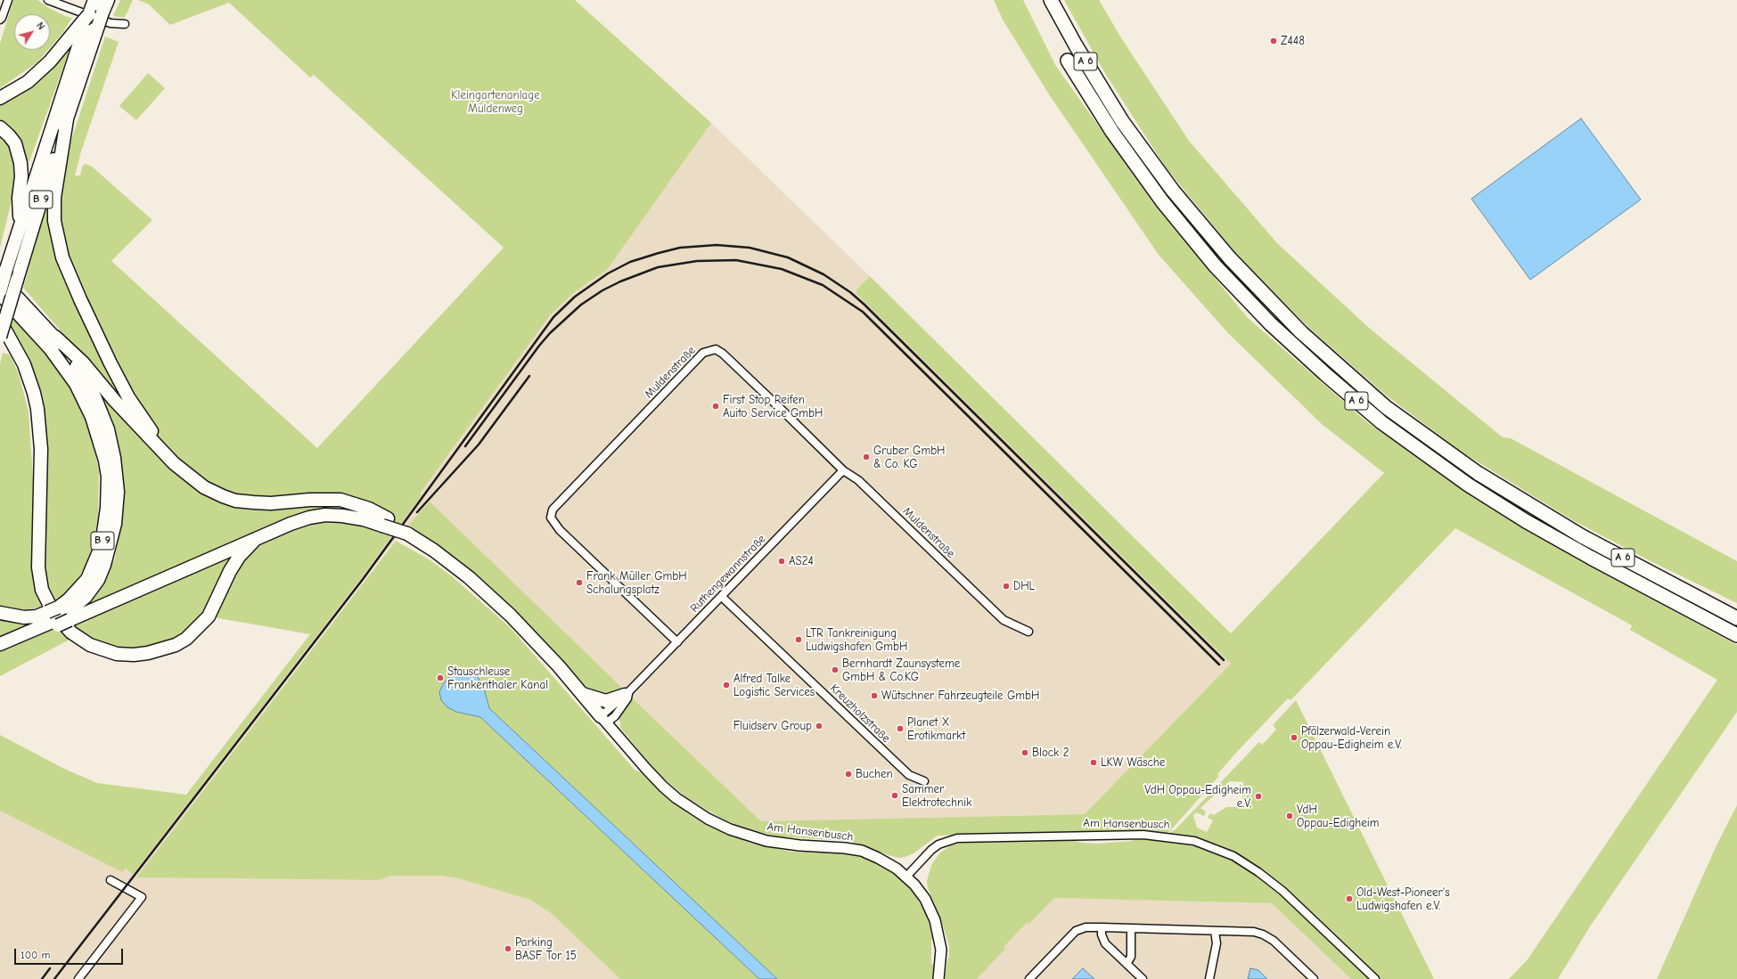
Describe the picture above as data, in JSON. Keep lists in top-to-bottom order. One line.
{"streets":{"highway":["A 6","B 9"],"street":["Muldenstraße","Ruthengewannstraße","Kreuzholzstraße","Am Hansenbusch"]},"crossings":[["Muldenstraße","Ruthengewannstraße"],["Ruthengewannstraße","Kreuzholzstraße"],["Ruthengewannstraße","Am Hansenbusch"]],"parks":["Kleingartenanlage Muldenweg"],"places":["Z448","First Stop Reifen Auito Service GmbH","Gruber GmbH & Co. KG","AS24","Frank Müller GmbH Schalungsplatz","DHL","LTR Tankreinigung Ludwigshafen GmbH","Bernhardt Zaunsysteme GmbH & Co.KG","Stauschleuse Frankenthaler Kanal","Alfred Talke Logistic Services","Wütschner Fahrzeugteile GmbH","Fluidserv Group","Planet X Erotikmarkt","Pfälzerwald-Verein Oppau-Edigheim e.V.","Block 2","LKW Wäsche","Buchen","Sammer Elektrotechnik","VdH Oppau-Edigheim e.V.","VdH Oppau-Edigheim","Old-West-Pioneer's Ludwigshafen e.V.","Parking BASF Tor 15"],"scale_bar":"100 m","north":"top right"}
